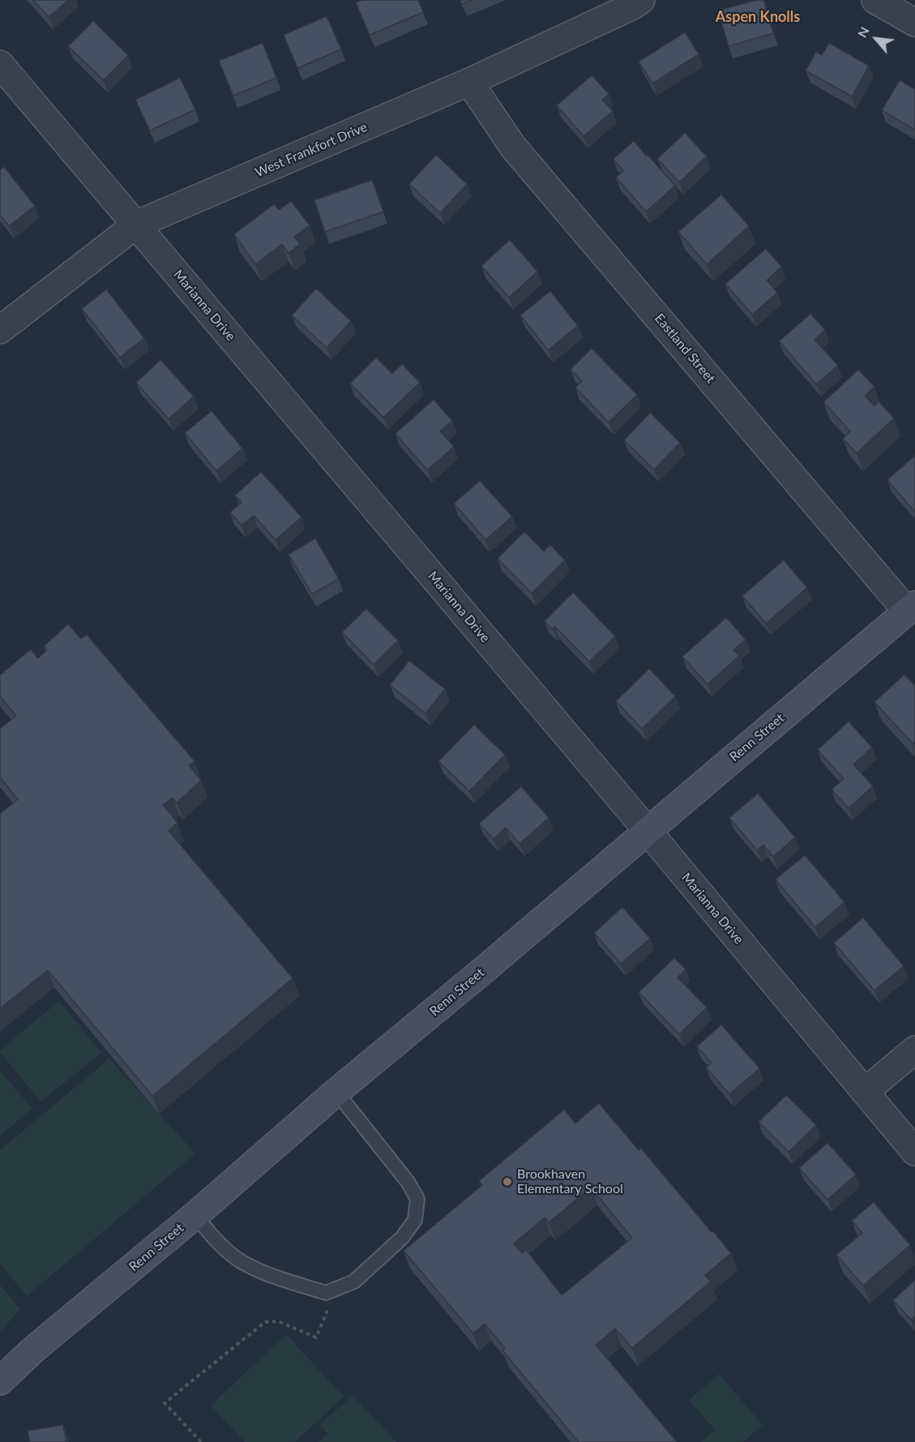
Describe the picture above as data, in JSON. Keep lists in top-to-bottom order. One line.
{"streets":{"street":["West Frankfort Drive","Marianna Drive","Eastland Street","Renn Street"]},"crossings":[["West Frankfort Drive","Marianna Drive"],["West Frankfort Drive","Eastland Street"],["Marianna Drive","Renn Street"],["Eastland Street","Renn Street"]],"districts":["Aspen Knolls"],"places":["Brookhaven Elementary School"],"north":"top left"}
